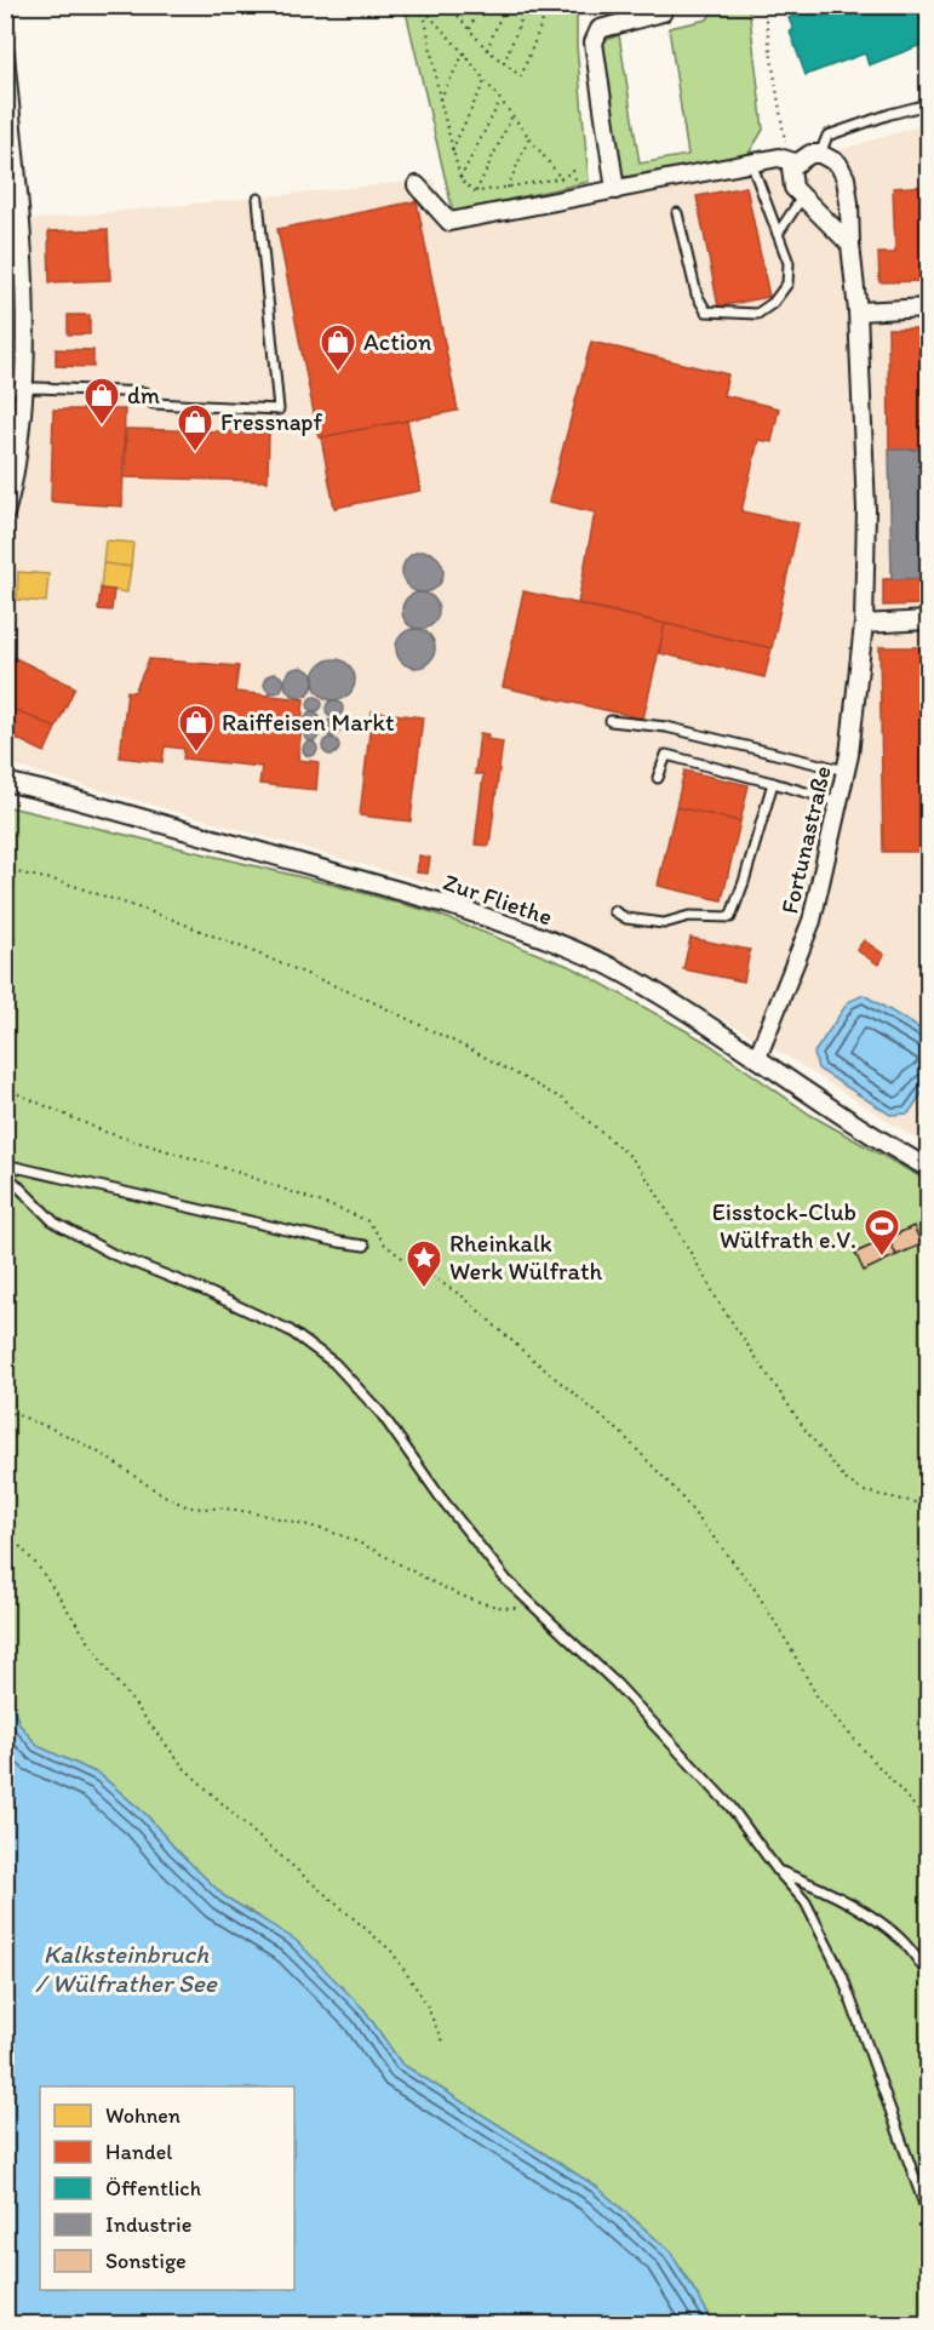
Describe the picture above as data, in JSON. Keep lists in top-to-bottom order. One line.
{"streets":{"street":["Fortunastraße","Zur Fliethe"]},"crossings":[["Fortunastraße","Zur Fliethe"]],"water":["Kalksteinbruch / Wülfrather See"],"places":{"shop":["Action","dm","Fressnapf","Raiffeisen Markt"],"sports":["Eisstock-Club Wülfrath e.V."],"place":["Rheinkalk Werk Wülfrath"]},"legend":["Wohnen","Handel","Öffentlich","Industrie","Sonstige"]}
